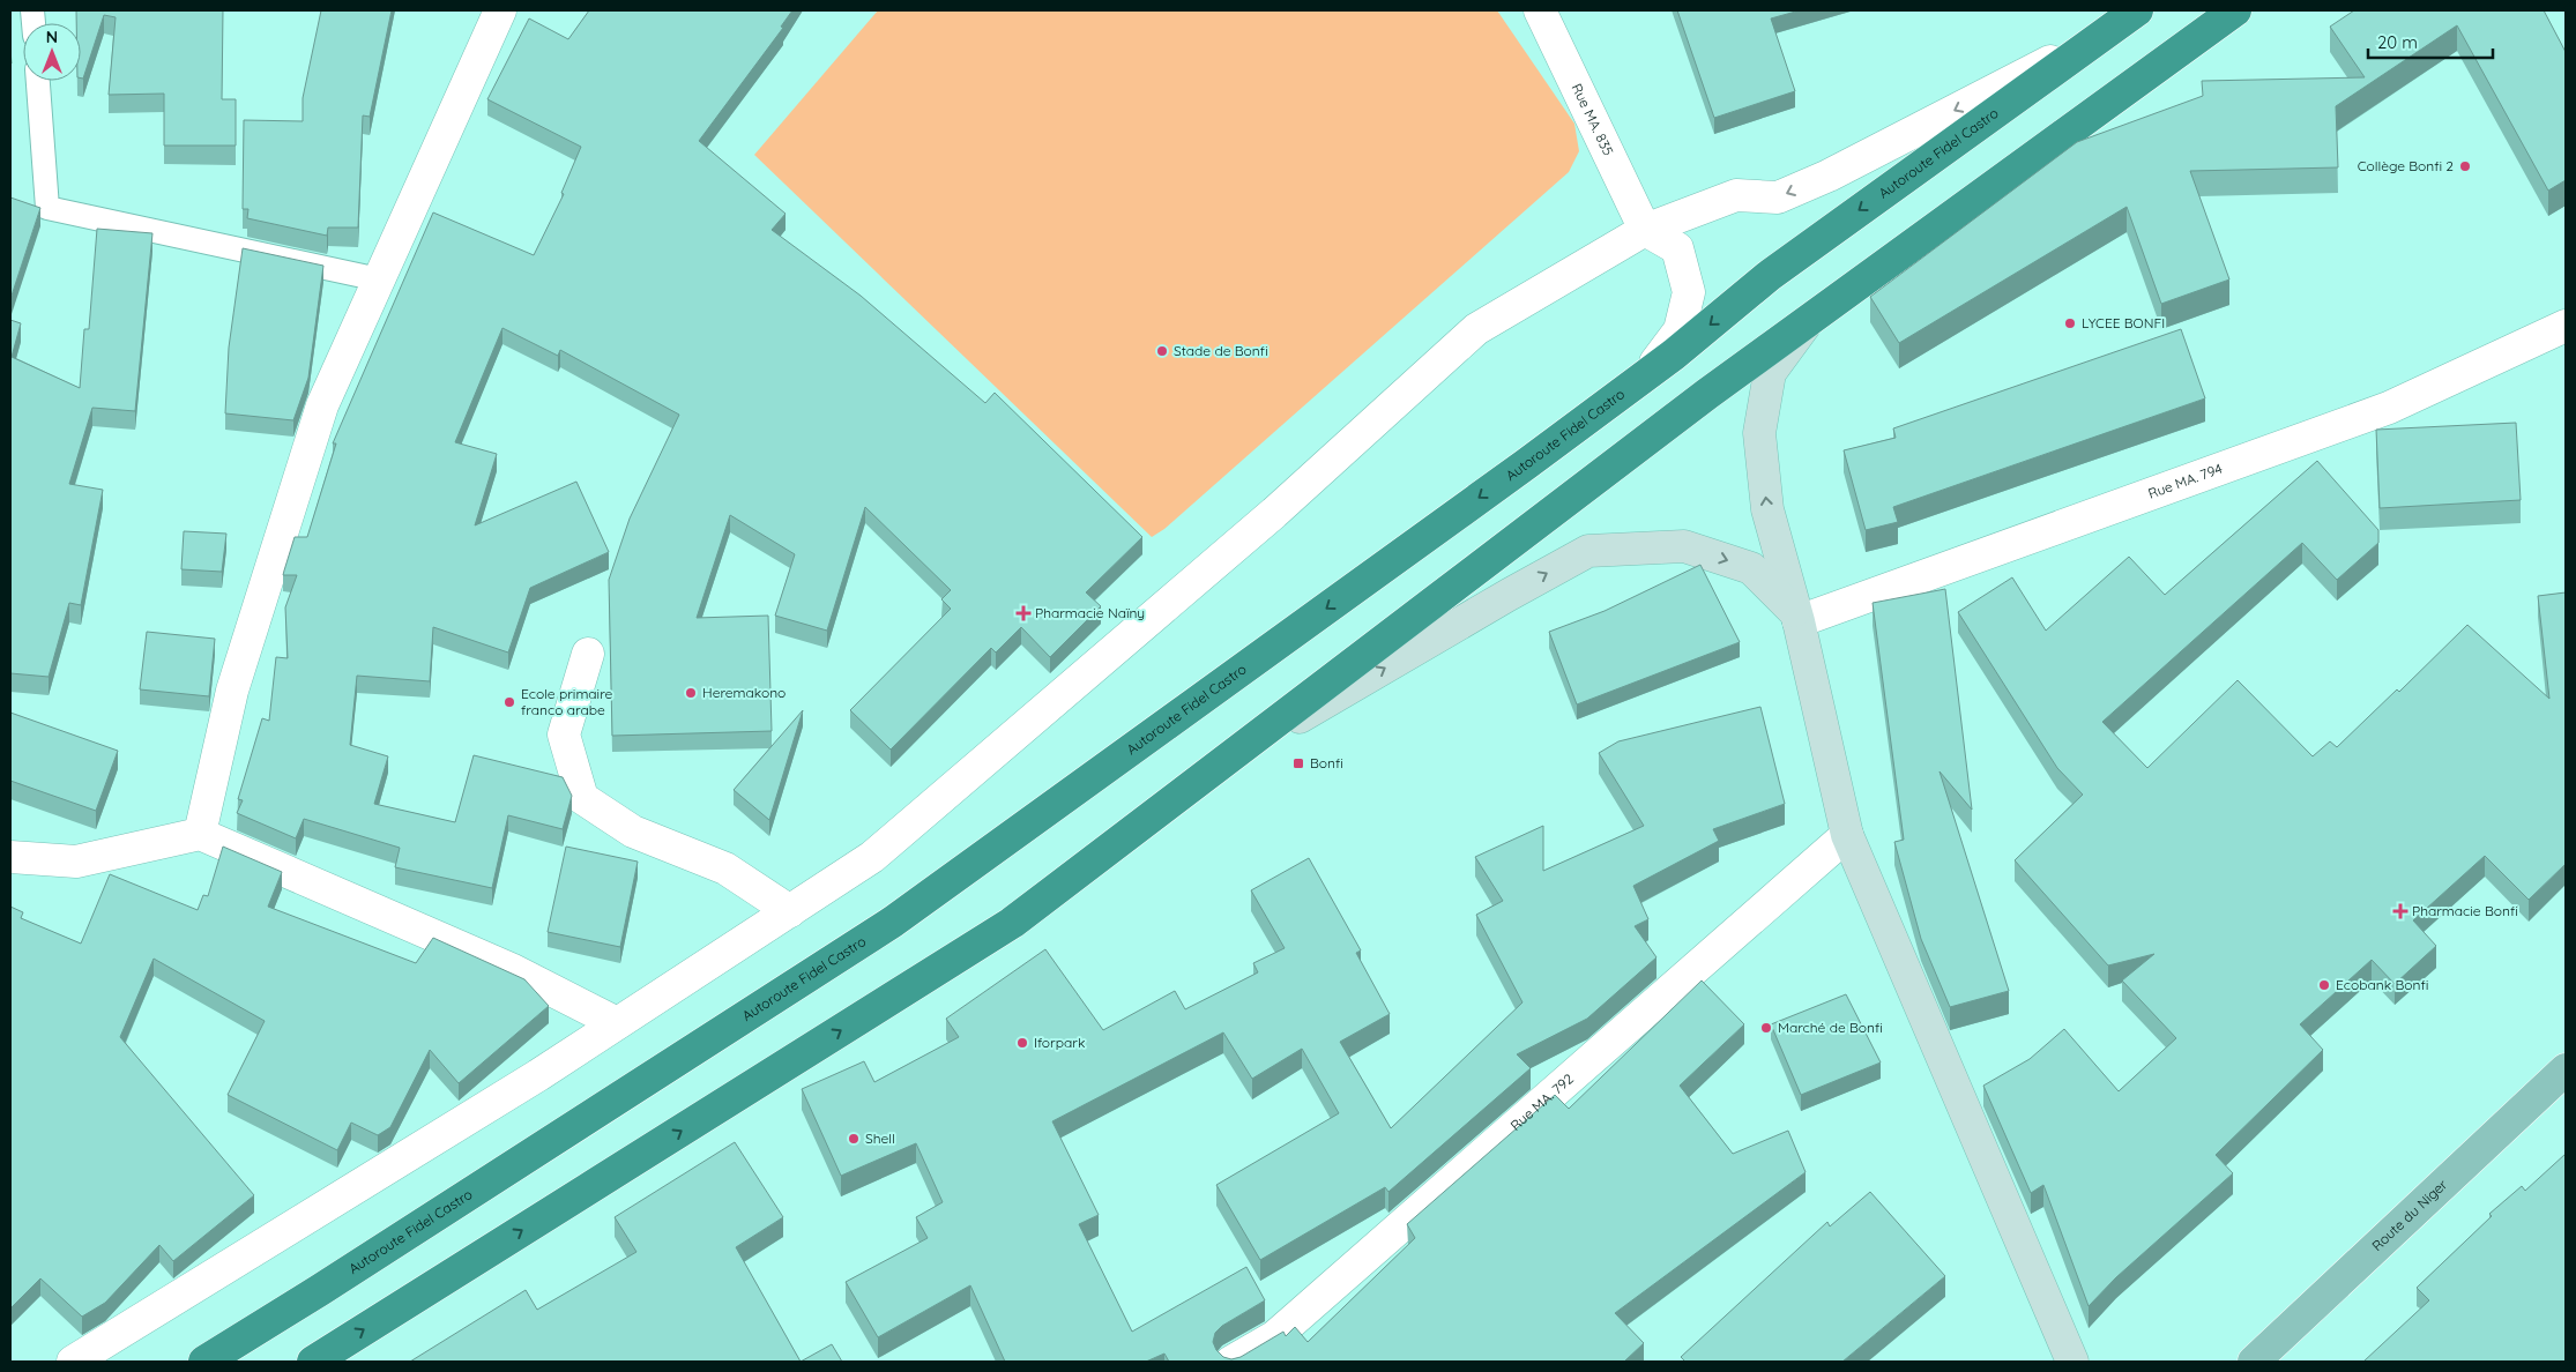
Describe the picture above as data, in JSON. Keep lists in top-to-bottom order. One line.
{"streets":{"highway":["Autoroute Fidel Castro"],"main road":["Route du Niger"],"street":["Rue MA. 835","Rue MA. 794","Rue MA. 792"]},"places":{"other":["Collège Bonfi 2","LYCEE BONFI","Stade de Bonfi","Heremakono","Ecole primaire franco arabe","Ecobank Bonfi","Marché de Bonfi","Iforpark","Shell"],"health":["Pharmacie Naïny","Pharmacie Bonfi"],"transit":["Bonfi"]},"scale_bar":"20 m","north":"top"}
